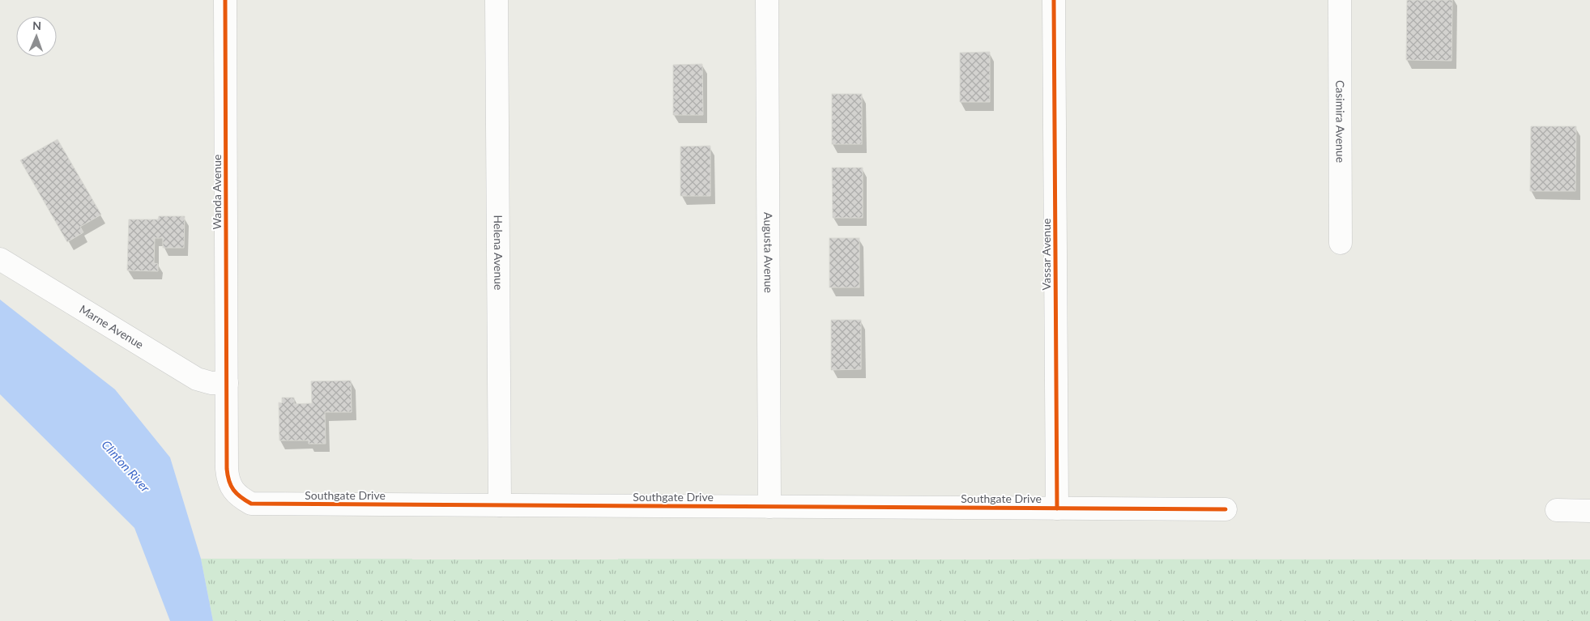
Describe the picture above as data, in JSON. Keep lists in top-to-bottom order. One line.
{"streets":{"street":["Casimira Avenue","Wanda Avenue","Helena Avenue","Augusta Avenue","Vassar Avenue","Marne Avenue","Southgate Drive"]},"crossings":[["Wanda Avenue","Marne Avenue"],["Wanda Avenue","Southgate Drive"],["Helena Avenue","Southgate Drive"],["Augusta Avenue","Southgate Drive"],["Vassar Avenue","Southgate Drive"],["Marne Avenue","Southgate Drive"]],"water":["Clinton River"],"north":"top"}
